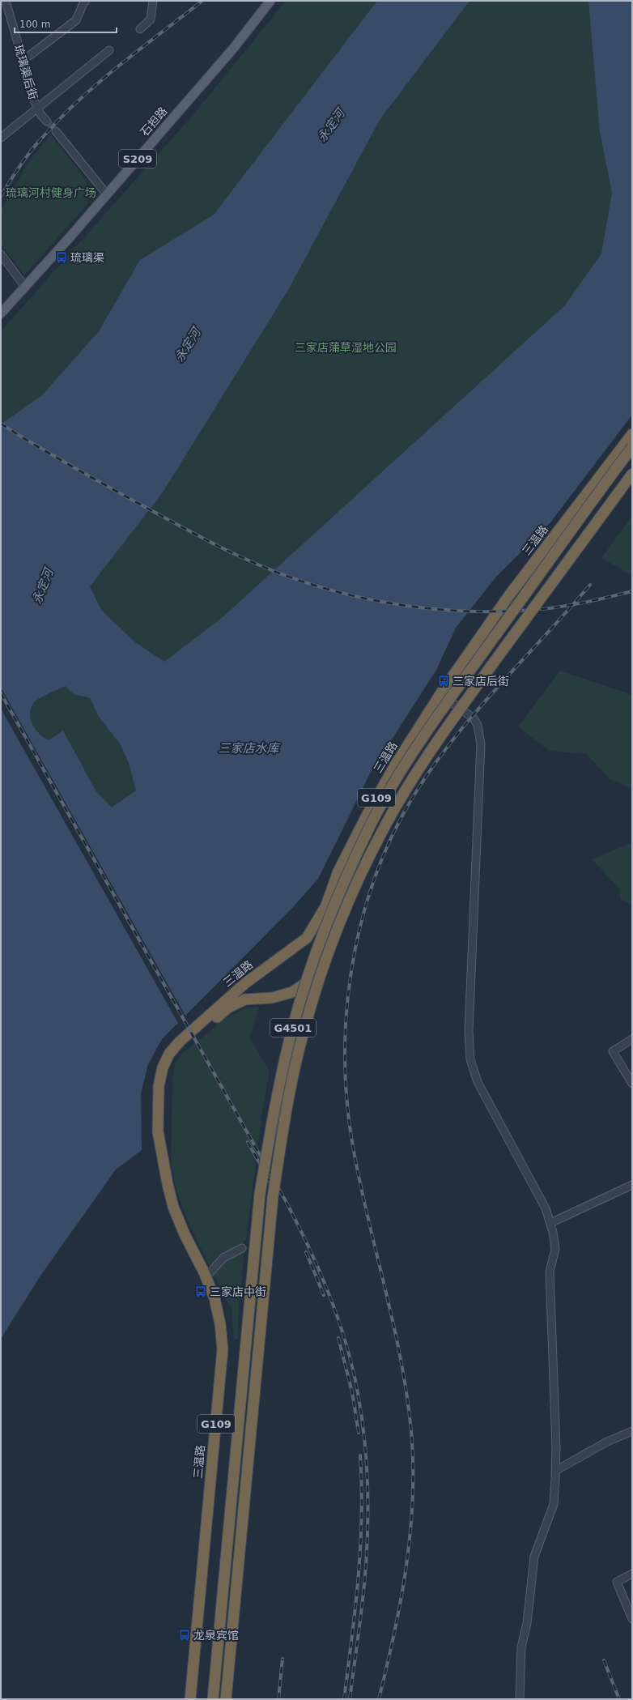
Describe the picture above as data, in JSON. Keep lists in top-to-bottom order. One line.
{"streets":{"highway":["三温路","G109","G4501"],"main road":["石担路","S209"],"street":["琉璃渠后街"]},"crossings":[["三温路","G4501"]],"water":["永定河","三家店水库"],"parks":["琉璃河村健身广场","三家店蒲草湿地公园"],"places":{"bus stop":["琉璃渠","三家店后街","三家店中街","龙泉宾馆"]},"scale_bar":"100 m"}
